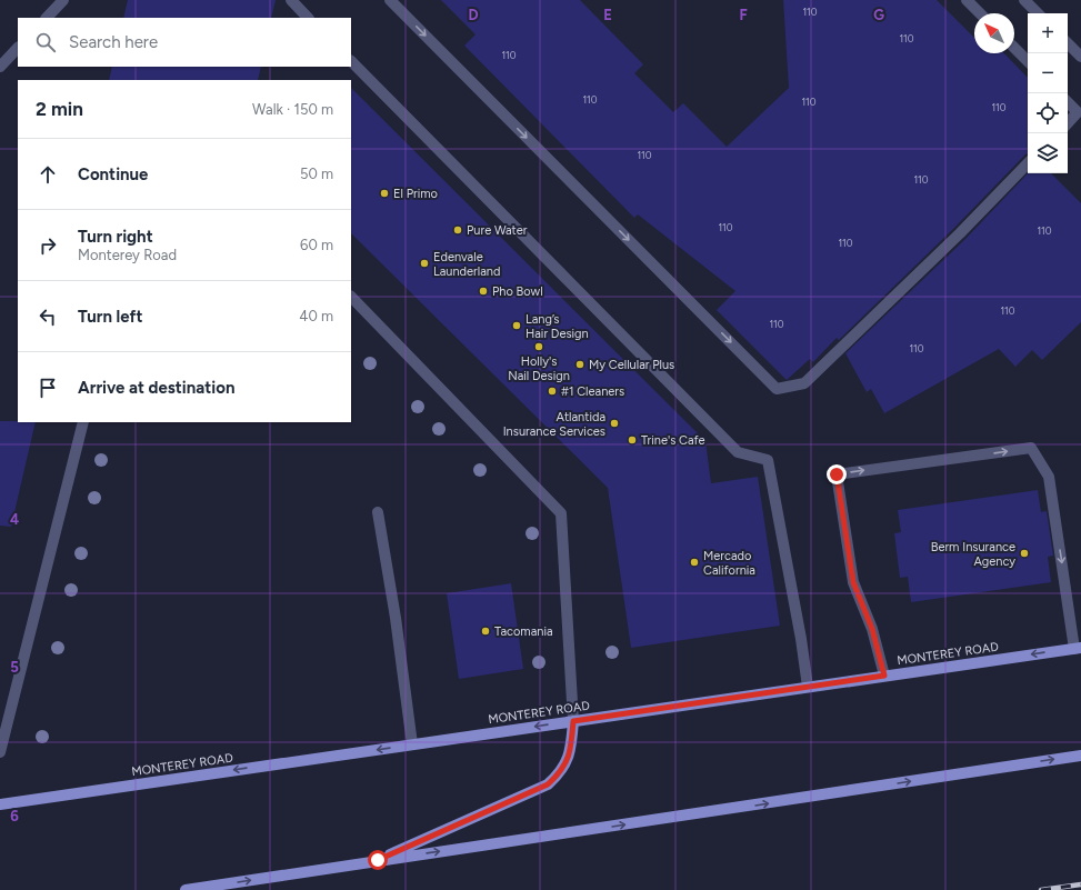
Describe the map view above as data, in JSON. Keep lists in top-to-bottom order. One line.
{"streets":{"main road":["MONTEREY ROAD"]},"one_way":["MONTEREY ROAD"],"places":["El Primo","Pure Water","Edenvale Launderland","Pho Bowl","Lang’s Hair Design","Holly's Nail Design","My Cellular Plus","#1 Cleaners","Atlantida Insurance Services","Trine's Cafe","Berm Insurance Agency","Mercado California","Tacomania"],"house_numbers":["110","110","110","110","110","110","110","110","110","110","110","110","110","110"],"north":"top left","page":{"map_buttons":["+","−"],"search":"Search here","heading":["2 min","Walk · 150 m"],"list":[["Continue","50 m"],["Turn right","Monterey Road","60 m"],["Turn left","40 m"],"Arrive at destination"]},"grid":{"columns":["D","E","F","G"],"rows":["4","5","6"]}}
